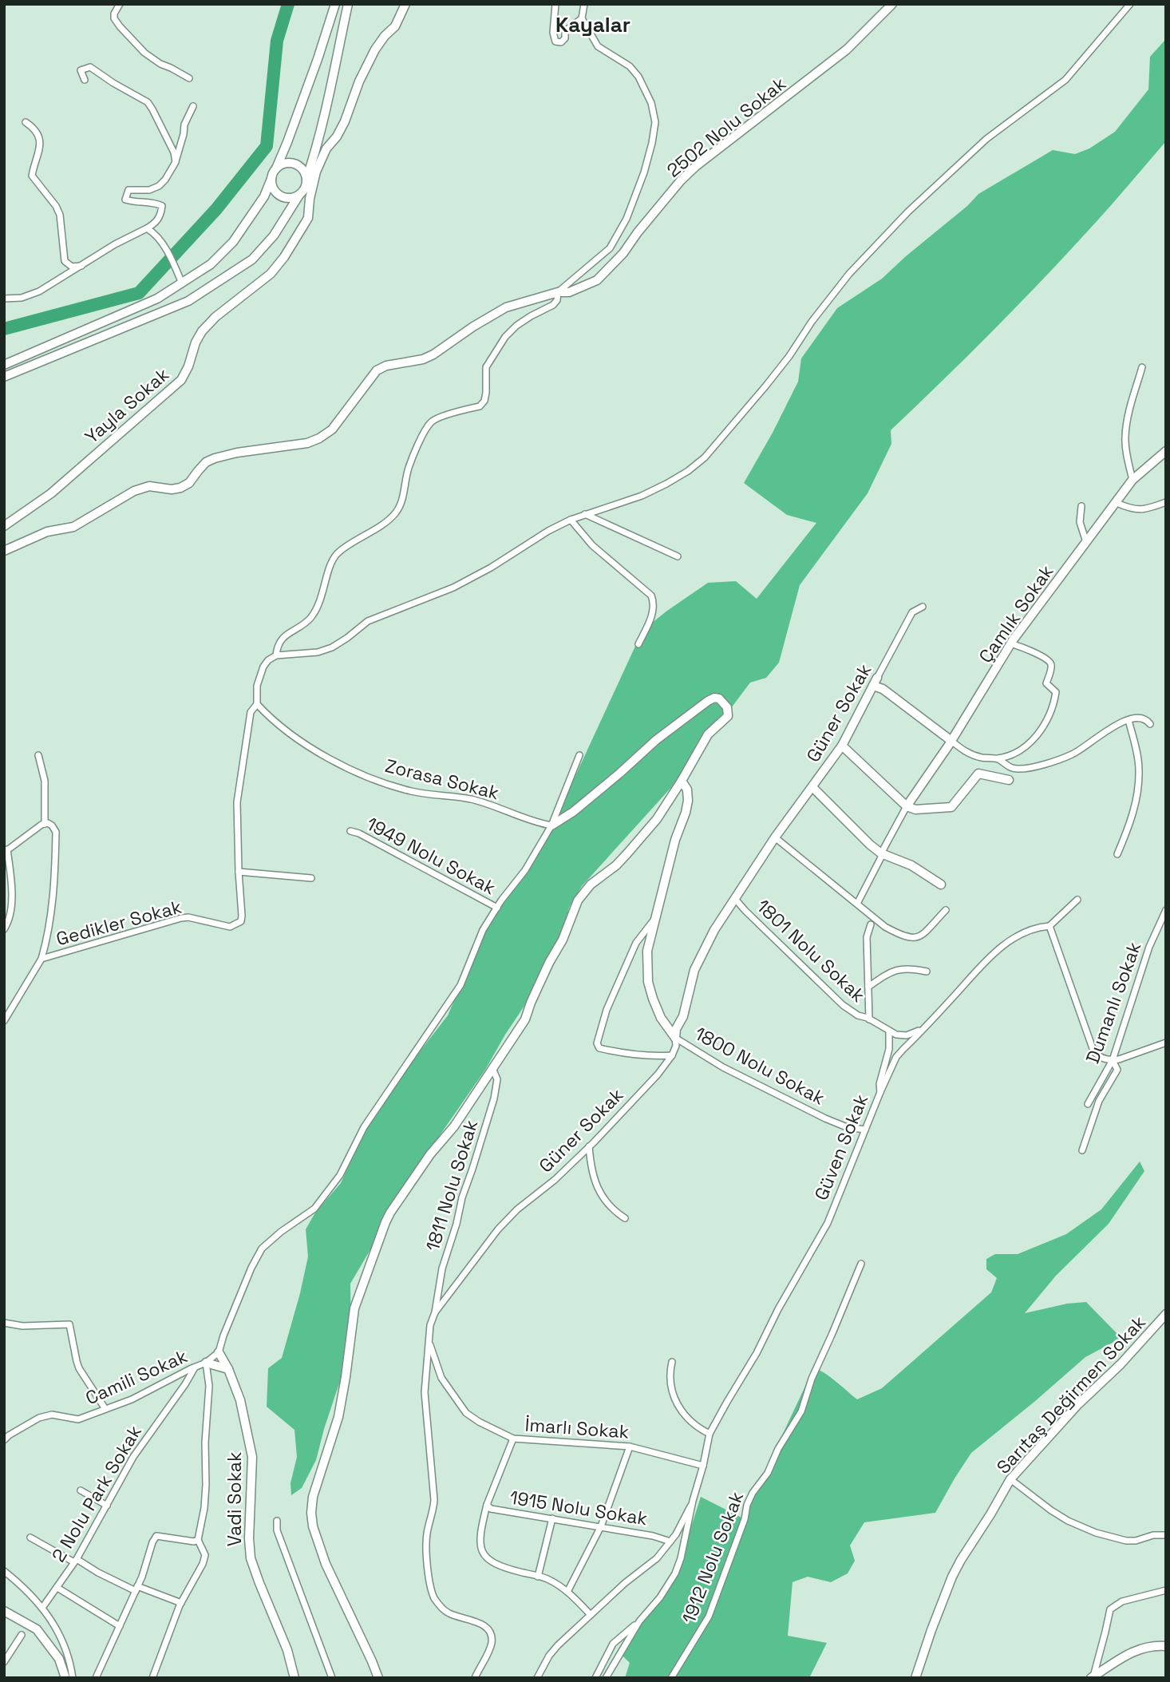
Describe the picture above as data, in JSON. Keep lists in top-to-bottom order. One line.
{"streets":{"street":["2502 Nolu Sokak","Yayla Sokak","Çamlık Sokak","Güner Sokak","Zorasa Sokak","1949 Nolu Sokak","Gedikler Sokak","1801 Nolu Sokak","Dumanlı Sokak","1800 Nolu Sokak","Güven Sokak","1811 Nolu Sokak","Camili Sokak","Sarıtaş Değirmen Sokak","İmarlı Sokak","2 Nolu Park Sokak","Vadi Sokak","1915 Nolu Sokak","1912 Nolu Sokak"]},"crossings":[["Güner Sokak","1801 Nolu Sokak"],["Güner Sokak","1800 Nolu Sokak"],["Güner Sokak","1811 Nolu Sokak"],["Güner Sokak","İmarlı Sokak"],["Zorasa Sokak","Gedikler Sokak"],["1801 Nolu Sokak","Güven Sokak"],["1800 Nolu Sokak","Güven Sokak"],["Güven Sokak","İmarlı Sokak"],["Camili Sokak","2 Nolu Park Sokak"],["Camili Sokak","Vadi Sokak"],["İmarlı Sokak","1915 Nolu Sokak"]],"districts":["Kayalar"]}
